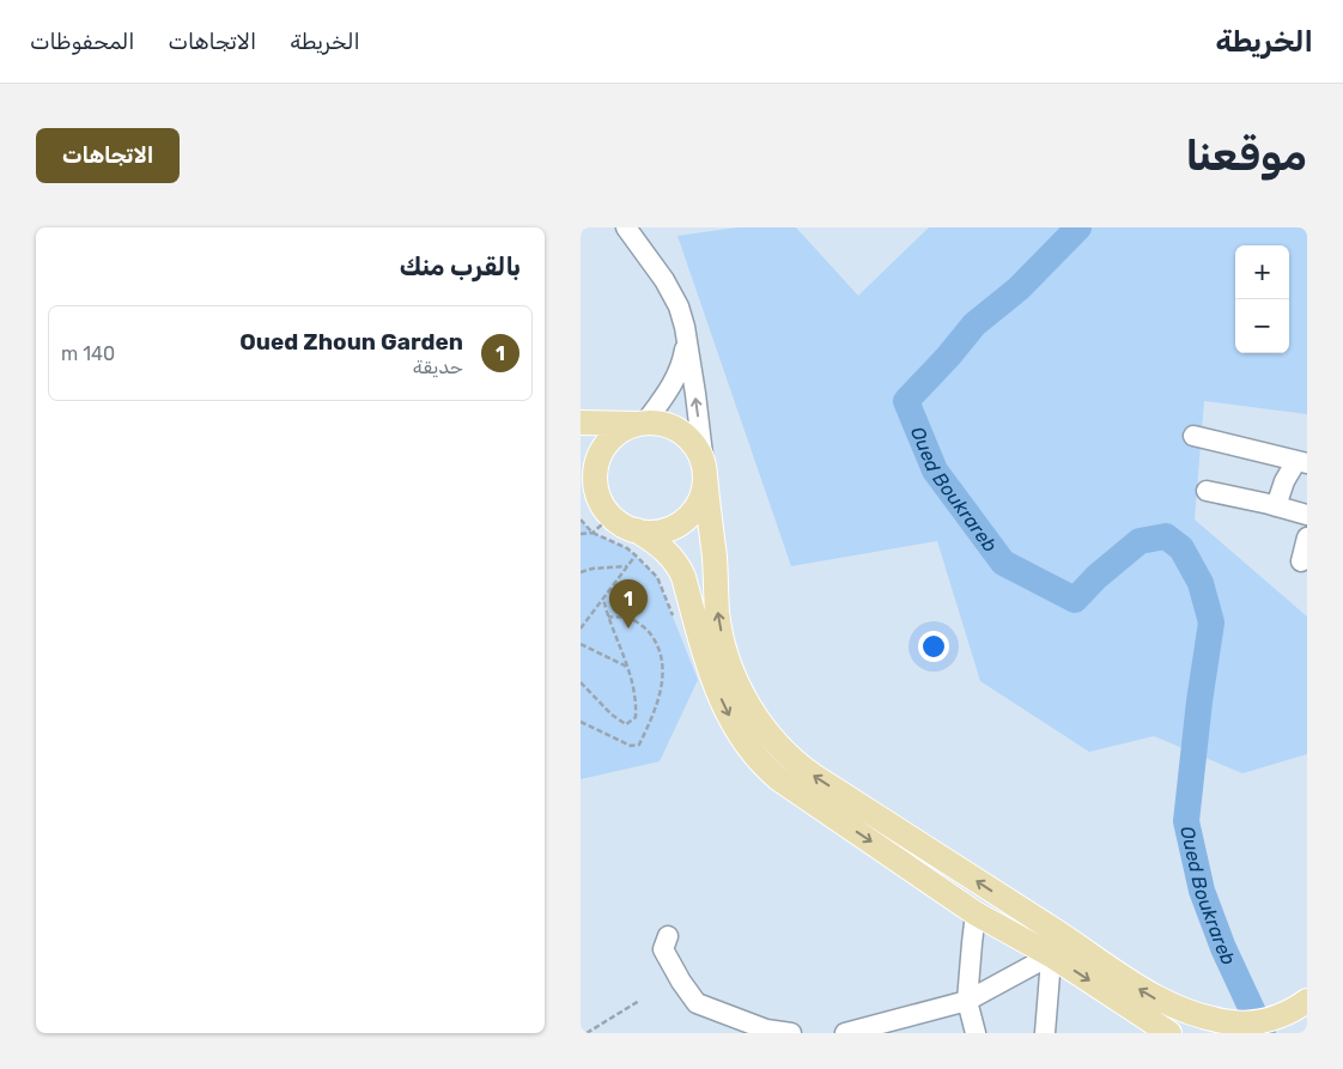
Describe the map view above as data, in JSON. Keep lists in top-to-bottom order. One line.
{"water":["Oued Boukrareb"],"page":{"header":"الخريطة","nav":["الخريطة","الاتجاهات","المحفوظات"],"buttons":"الاتجاهات","title":"موقعنا","heading":"بالقرب منك","map_buttons":["+","−"],"list":[{"mark":"1","name":"Oued Zhoun Garden","note":"حديقة","value":"140 m"}],"pins":"1"}}
